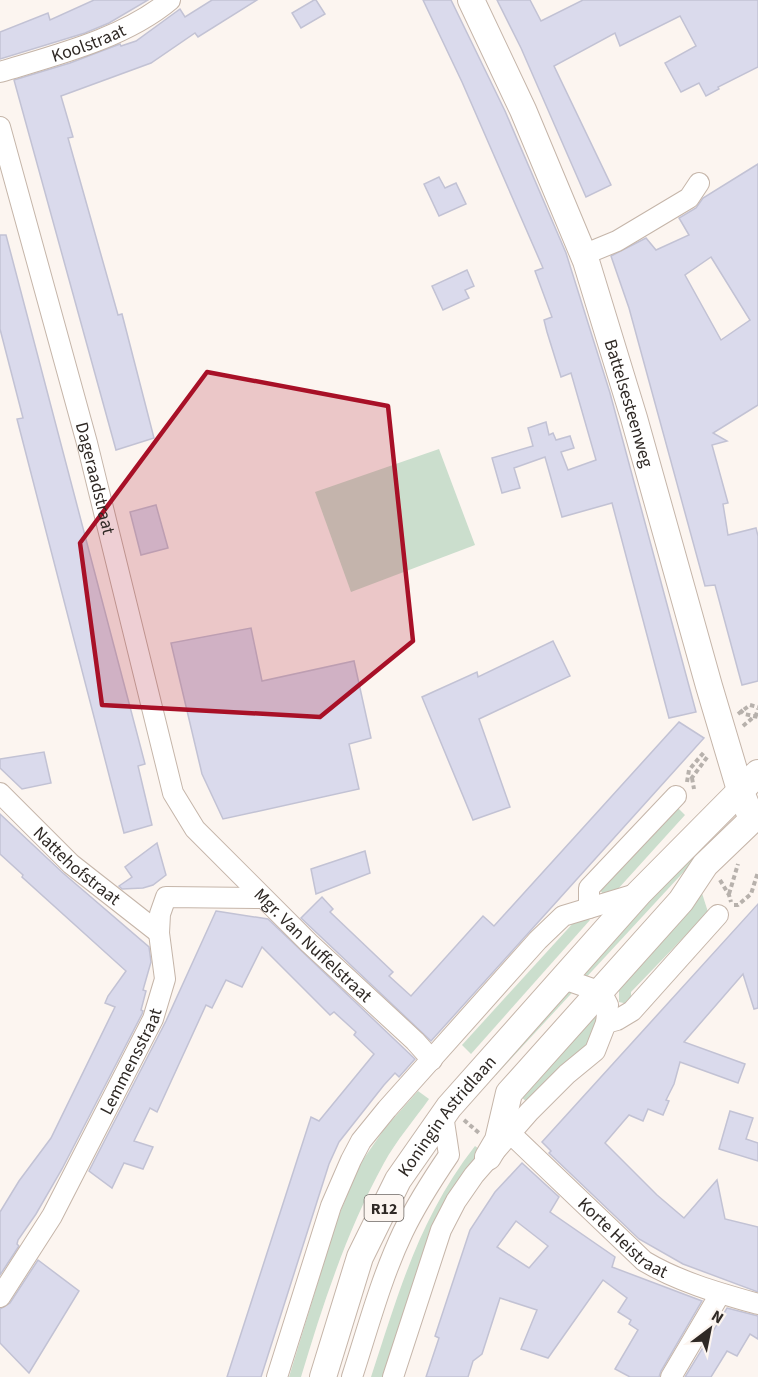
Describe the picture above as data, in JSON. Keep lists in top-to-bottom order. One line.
{"streets":{"main road":["Battelsesteenweg","Koningin Astridlaan","R12"],"street":["Koolstraat","Dageraadstraat","Nattehofstraat","Mgr. Van Nuffelstraat","Lemmensstraat","Korte Heistraat"]},"crossings":[["Battelsesteenweg","Koningin Astridlaan"],["Dageraadstraat","Mgr. Van Nuffelstraat"],["Nattehofstraat","Lemmensstraat"],["Mgr. Van Nuffelstraat","Lemmensstraat"],["Mgr. Van Nuffelstraat","Koningin Astridlaan"],["Koningin Astridlaan","Korte Heistraat"]],"north":"top right"}
